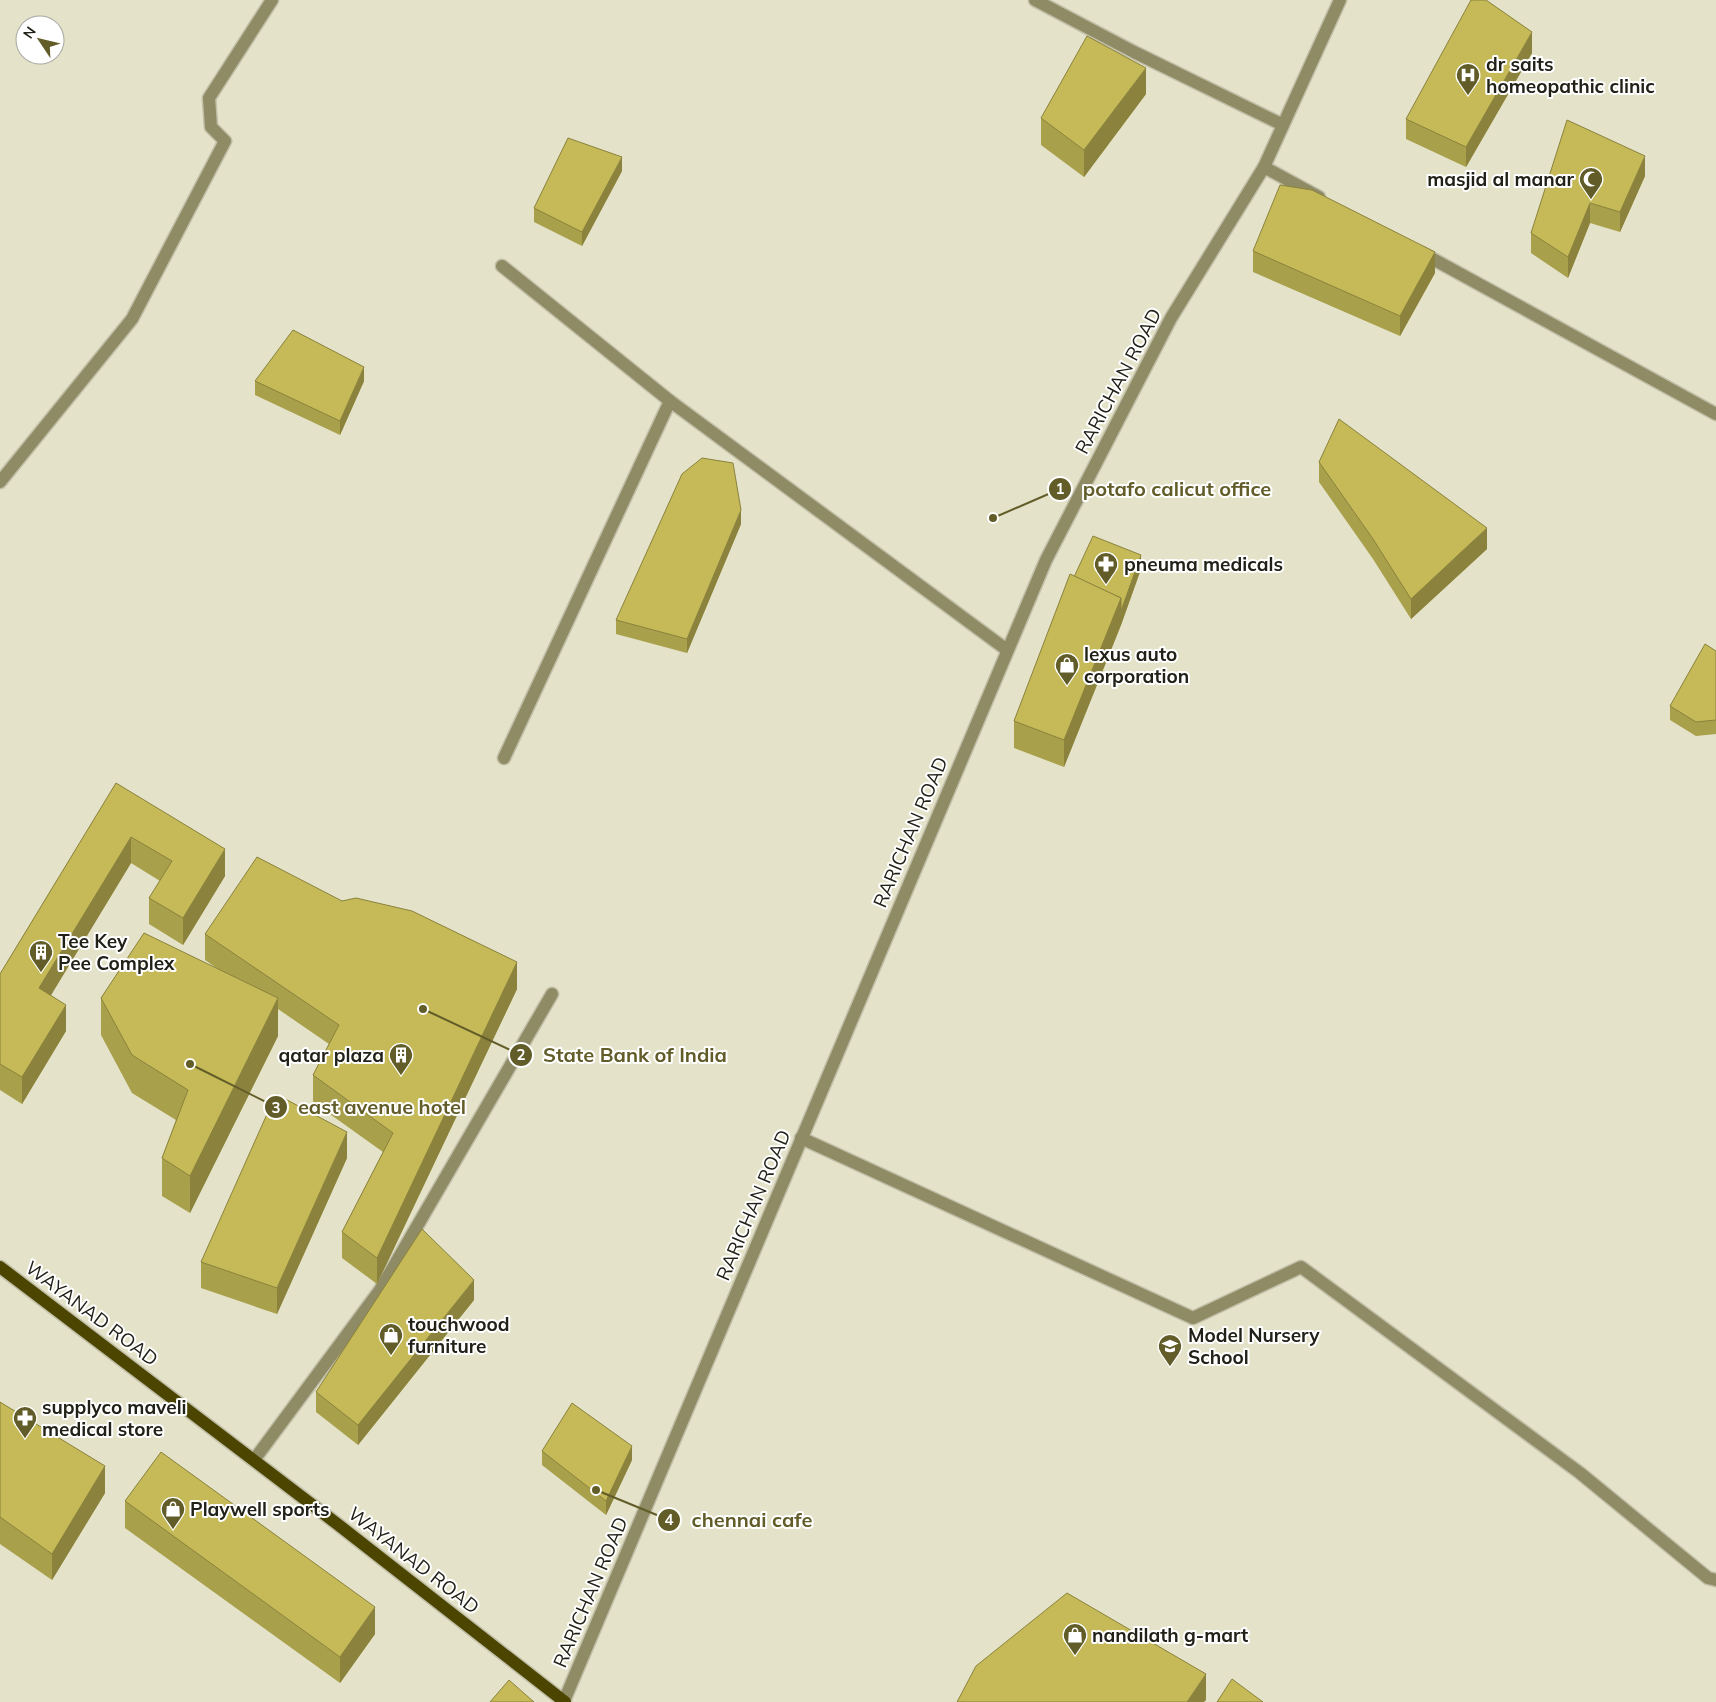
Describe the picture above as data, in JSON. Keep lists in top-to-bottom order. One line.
{"streets":{"main road":["WAYANAD ROAD"],"street":["RARICHAN ROAD"]},"crossings":[["RARICHAN ROAD","WAYANAD ROAD"]],"places":{"hospital":["dr saits homeopathic clinic"],"mosque":["masjid al manar"],"other":["potafo calicut office","State Bank of India","east avenue hotel","chennai cafe"],"pharmacy":["pneuma medicals","supplyco maveli medical store"],"shop":["lexus auto corporation","touchwood furniture","Playwell sports","nandilath g-mart"],"building":["Tee Key Pee Complex","qatar plaza"],"school or university":["Model Nursery School"]},"north":"top left"}
